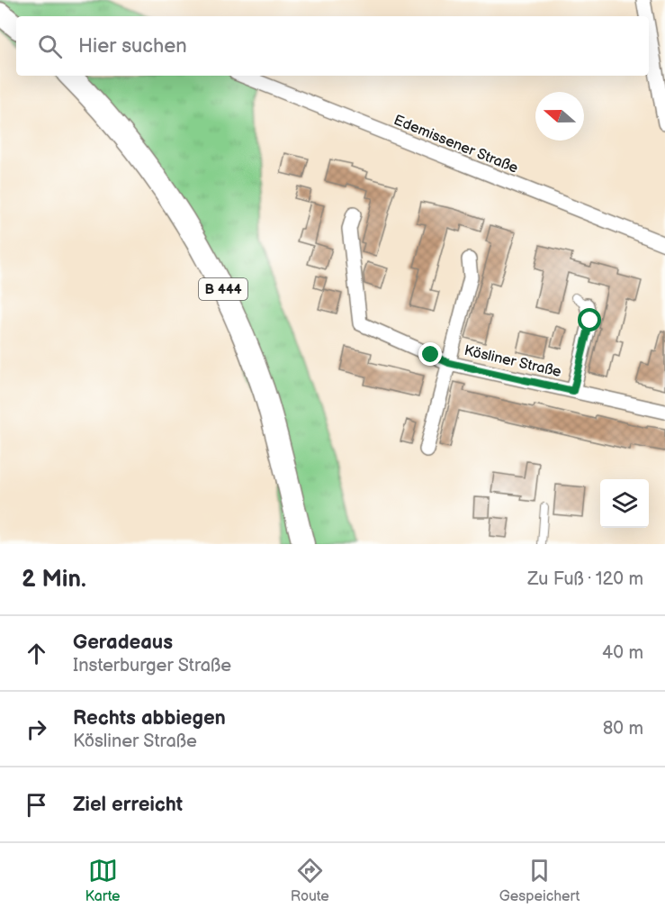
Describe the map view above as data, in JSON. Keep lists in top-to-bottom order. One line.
{"streets":{"main road":["B 444"],"street":["Edemissener Straße","Kösliner Straße"]},"north":"left","page":{"search":"Hier suchen","heading":["2 Min.","Zu Fuß · 120 m"],"list":[["Geradeaus","Insterburger Straße","40 m"],["Rechts abbiegen","Kösliner Straße","80 m"],"Ziel erreicht"],"nav":["Karte","Route","Gespeichert"]}}
